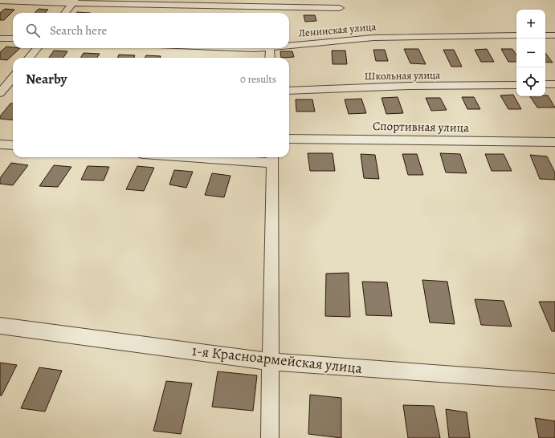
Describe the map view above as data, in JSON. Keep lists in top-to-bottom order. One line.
{"streets":{"street":["Ленинская улица","Школьная улица","Спортивная улица","1-я Красноармейская улица"]},"page":{"map_buttons":["+","−"],"search":"Search here","heading":["Nearby","0 results"]}}
